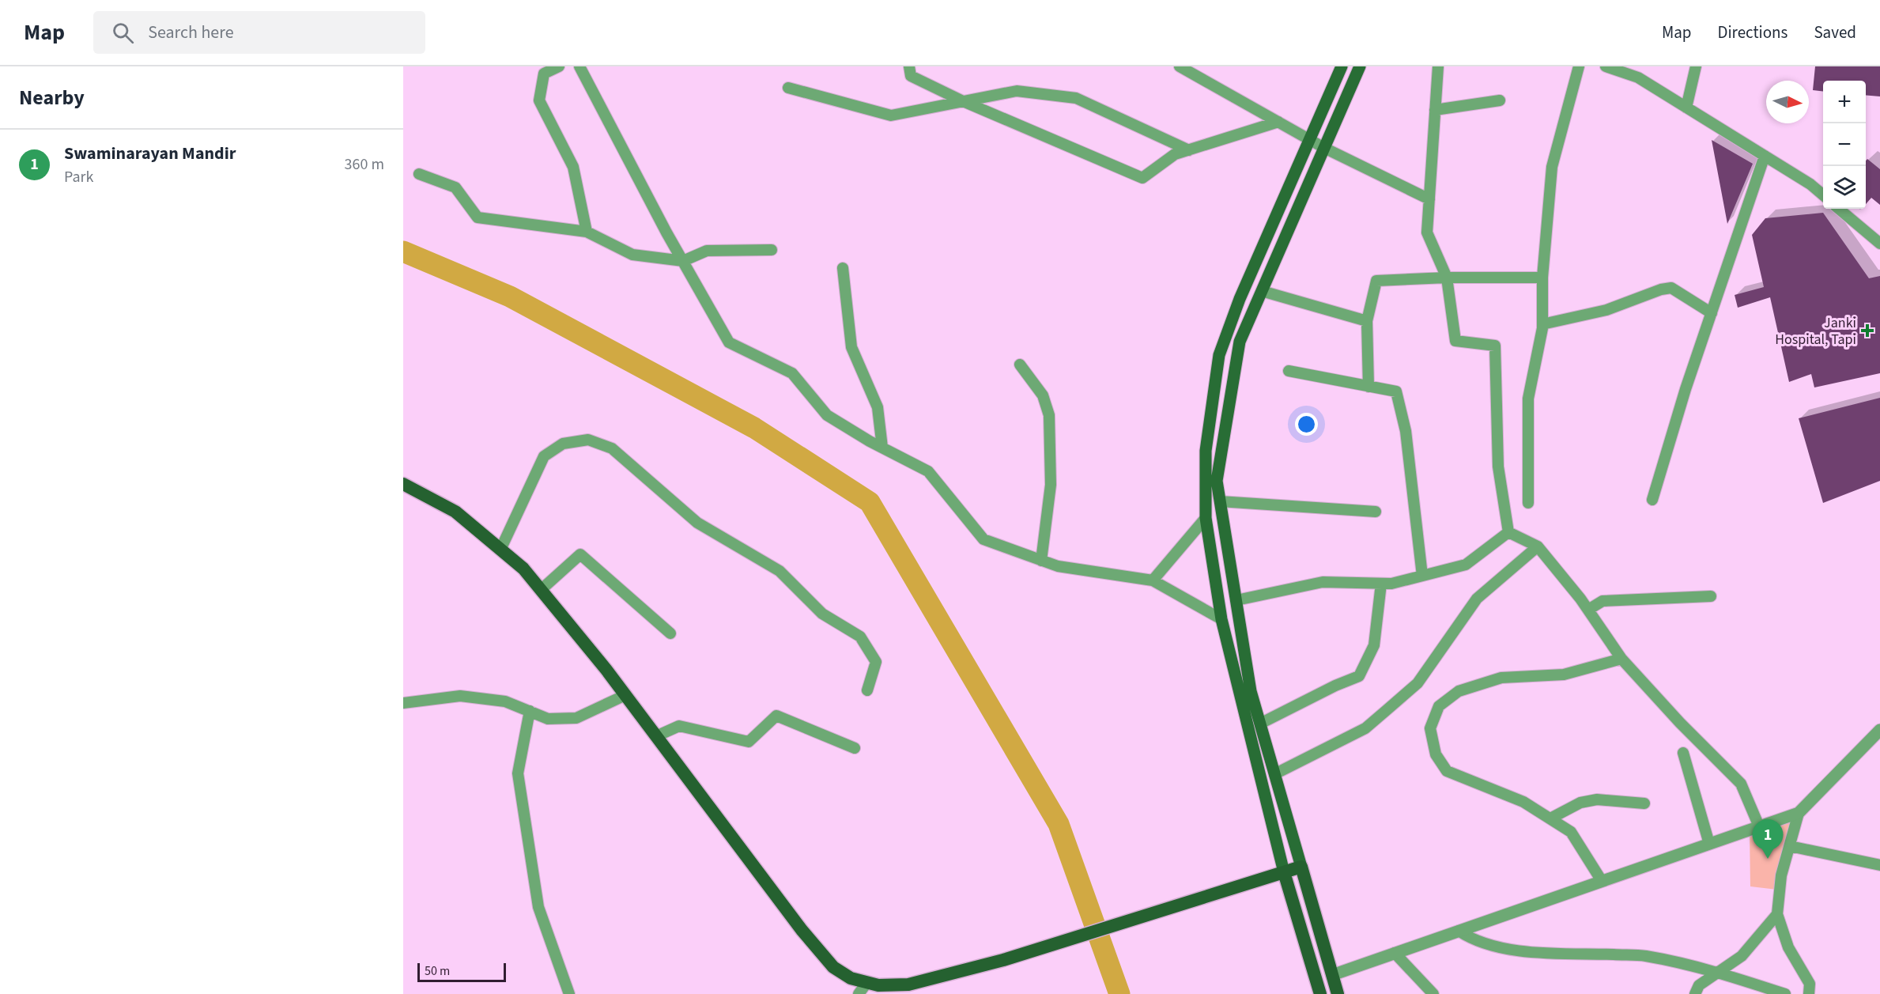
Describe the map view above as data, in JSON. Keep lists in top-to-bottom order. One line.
{"places":{"health":["Janki Hospital, Tapi"]},"scale_bar":"50 m","north":"right","page":{"header":"Map","search":"Search here","nav":["Map","Directions","Saved"],"heading":"Nearby","map_buttons":["+","−"],"list":[{"mark":"1","name":"Swaminarayan Mandir","note":"Park","value":"360 m"}],"pins":"1","scale":"50 m"}}
